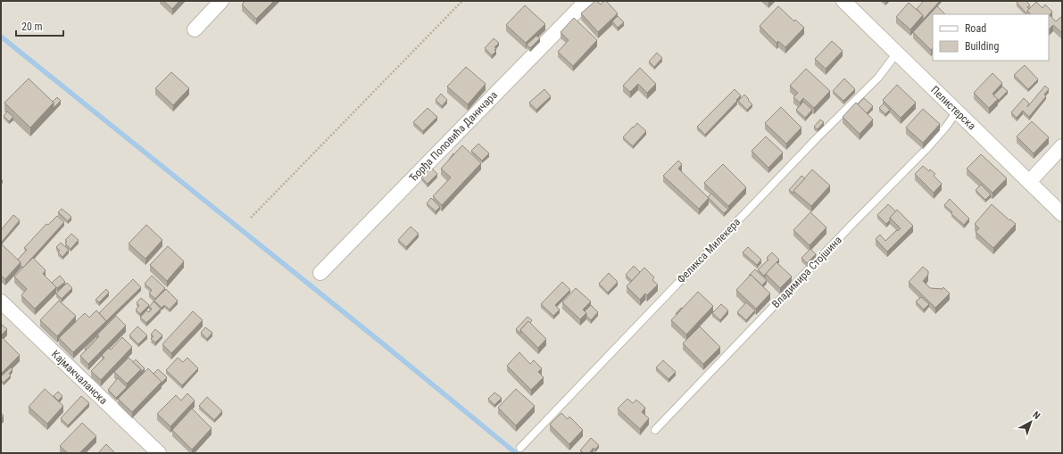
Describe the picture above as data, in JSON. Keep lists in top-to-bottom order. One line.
{"streets":{"street":["Пелистерска","Ђорђа Поповића Даничара","Кајмакчаланска"],"lane":["Феликса Милекера","Владимира Стојшина"]},"crossings":[["Пелистерска","Феликса Милекера"],["Пелистерска","Владимира Стојшина"]],"legend":["Road","Building"],"scale_bar":"20 m","north":"top right"}
